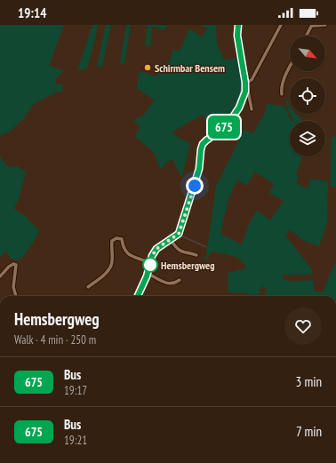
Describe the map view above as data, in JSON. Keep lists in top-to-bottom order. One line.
{"places":["Schirmbar Bensem","Hemsbergweg"],"lines":["bus line 675"],"north":"bottom right","page":{"status":"19:14","on_map":"675","heading":["Hemsbergweg","Walk · 4 min · 250 m"],"list":[{"mark":"675","name":"Bus","note":"19:17","value":"3 min"},{"mark":"675","name":"Bus","note":"19:21","value":"7 min"}]}}
